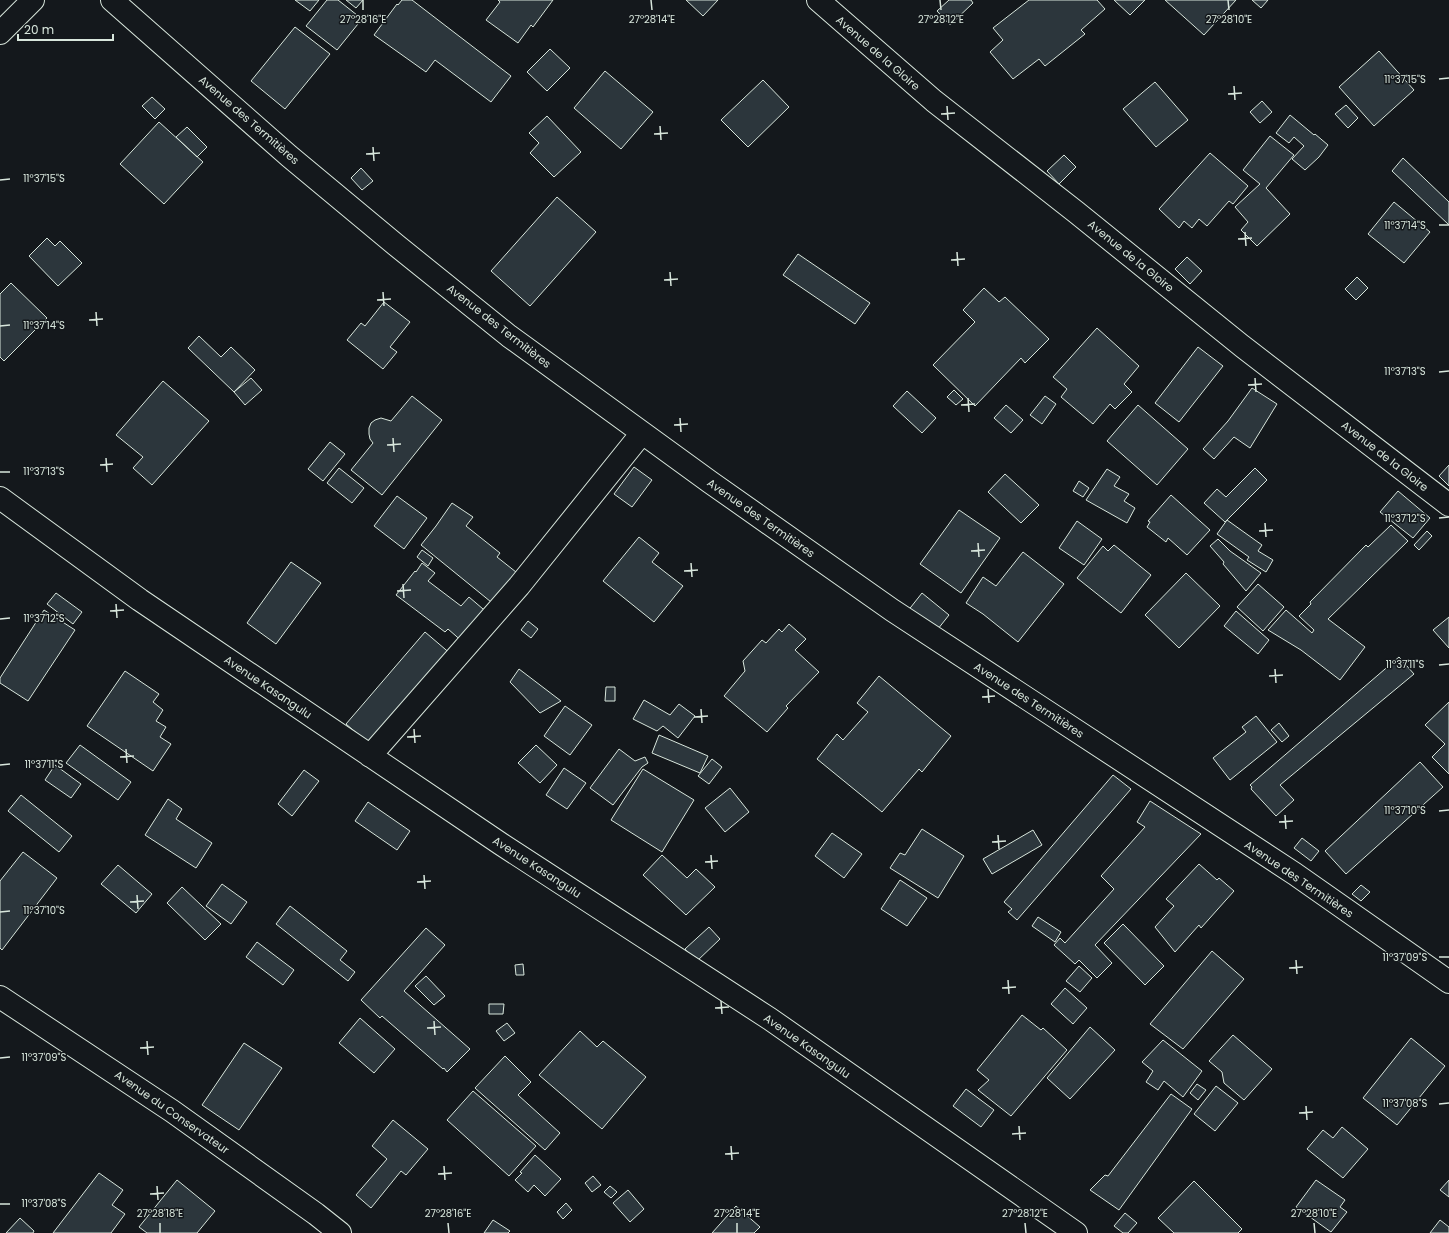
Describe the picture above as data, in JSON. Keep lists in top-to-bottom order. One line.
{"streets":{"street":["Avenue de la Gloire","Avenue des Termitières","Avenue Kasangulu","Avenue du Conservateur"]},"scale_bar":"20 m","coordinates":["27°28'16\"E","27°28'14\"E","27°28'12\"E","27°28'10\"E","11°37'15\"S","11°37'14\"S","11°37'13\"S","11°37'12\"S","11°37'11\"S","11°37'10\"S","11°37'09\"S","11°37'08\"S","27°28'18\"E"]}
